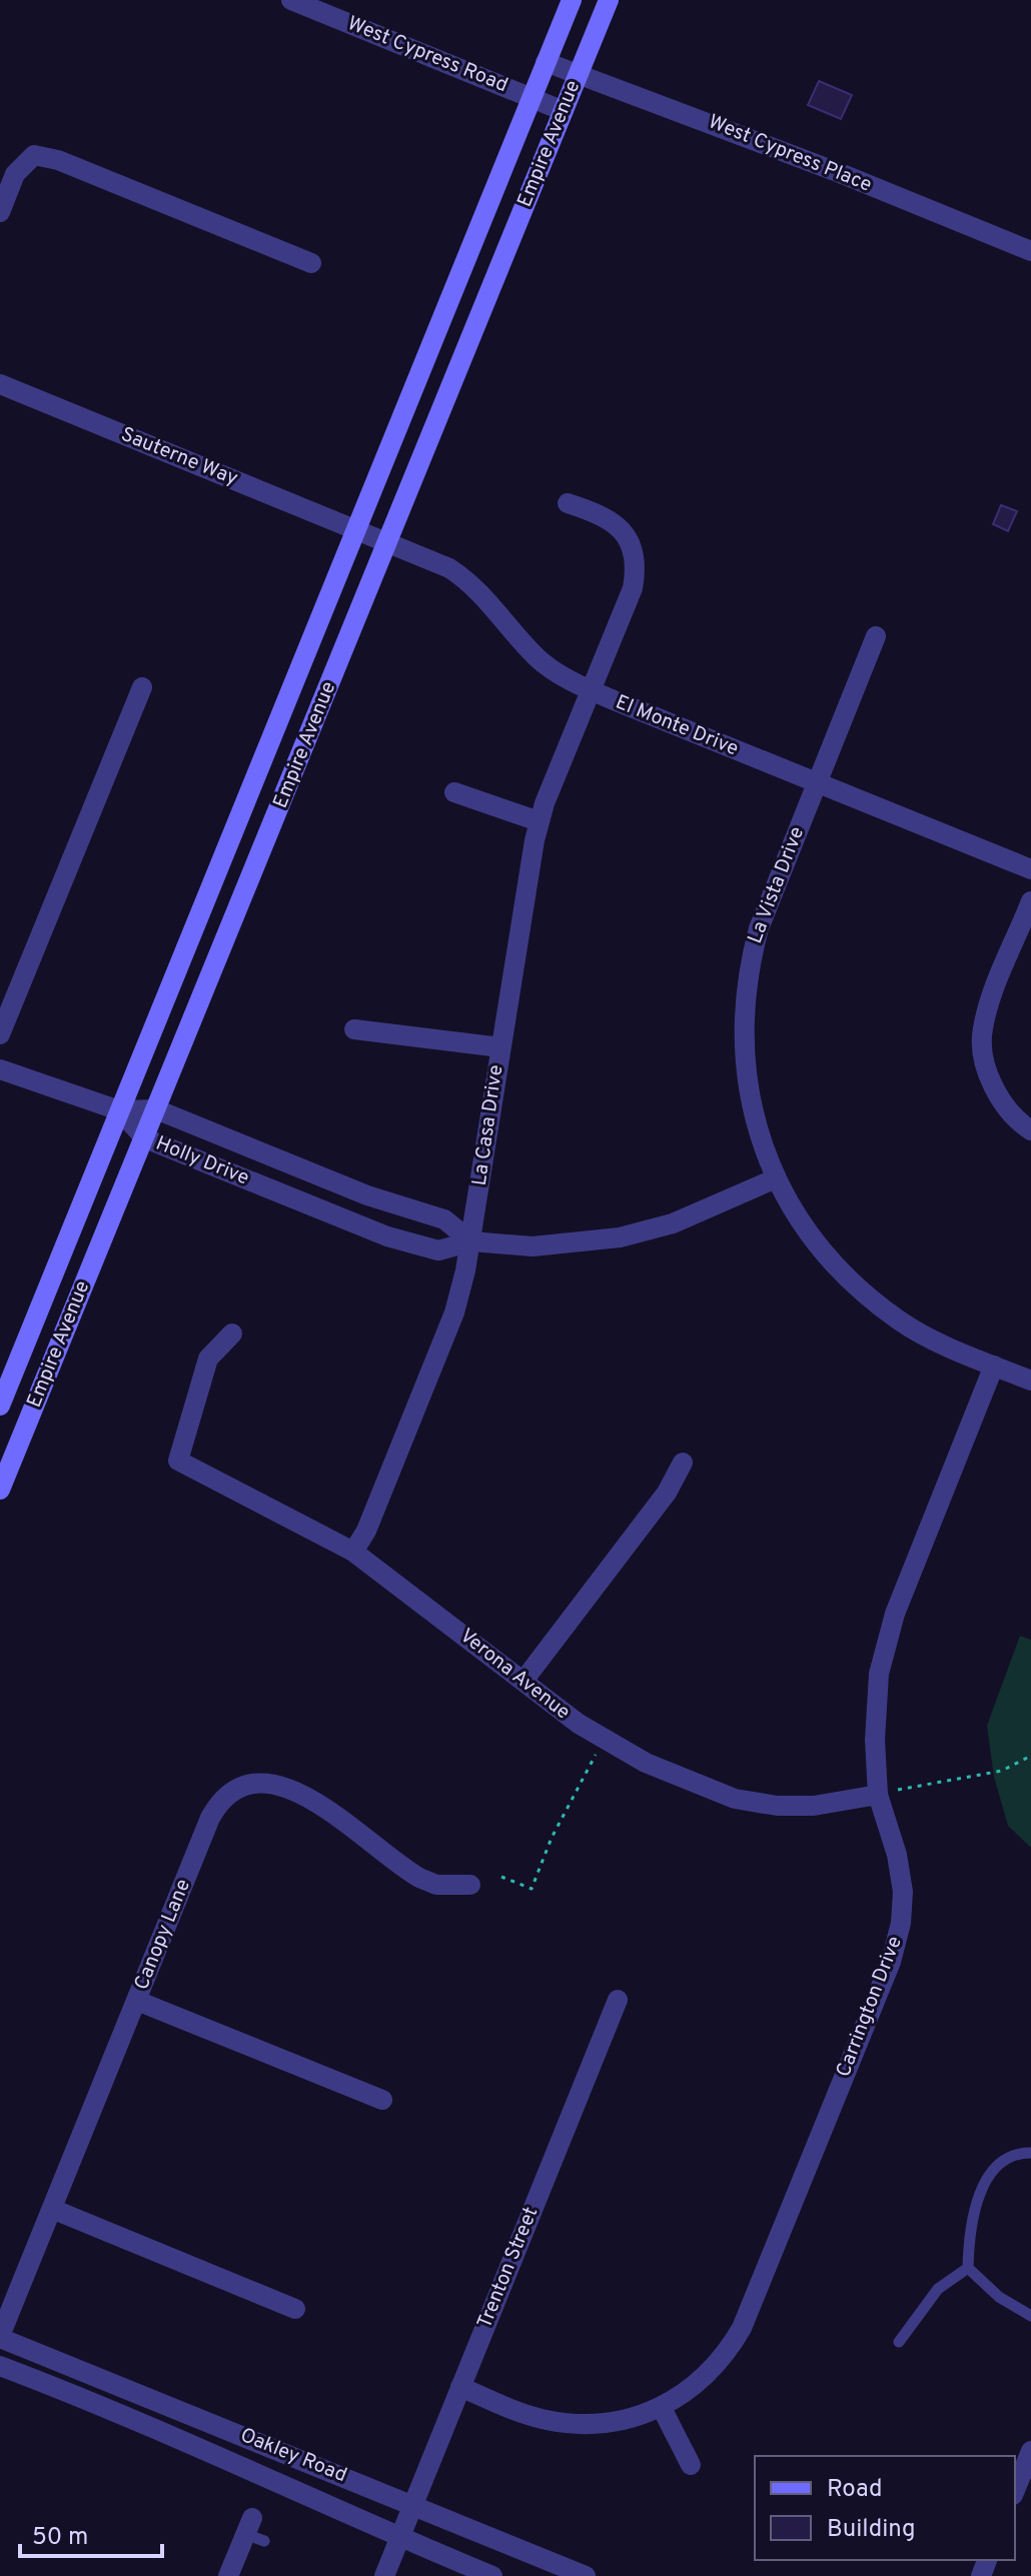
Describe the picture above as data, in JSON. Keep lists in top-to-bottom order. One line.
{"streets":{"main road":["Empire Avenue"],"street":["West Cypress Road","West Cypress Place","Sauterne Way","El Monte Drive","La Vista Drive","La Casa Drive","Holly Drive","Verona Avenue","Canopy Lane","Carrington Drive","Trenton Street","Oakley Road"]},"crossings":[["West Cypress Road","Empire Avenue"],["Empire Avenue","West Cypress Place"],["Empire Avenue","Sauterne Way"],["Empire Avenue","El Monte Drive"],["Empire Avenue","Holly Drive"],["Sauterne Way","El Monte Drive"],["El Monte Drive","La Vista Drive"],["El Monte Drive","La Casa Drive"],["La Vista Drive","Holly Drive"],["La Vista Drive","Carrington Drive"],["La Casa Drive","Holly Drive"],["La Casa Drive","Verona Avenue"],["Verona Avenue","Carrington Drive"],["Canopy Lane","Oakley Road"],["Carrington Drive","Trenton Street"],["Trenton Street","Oakley Road"]],"legend":["Road","Building"],"scale_bar":"50 m"}
